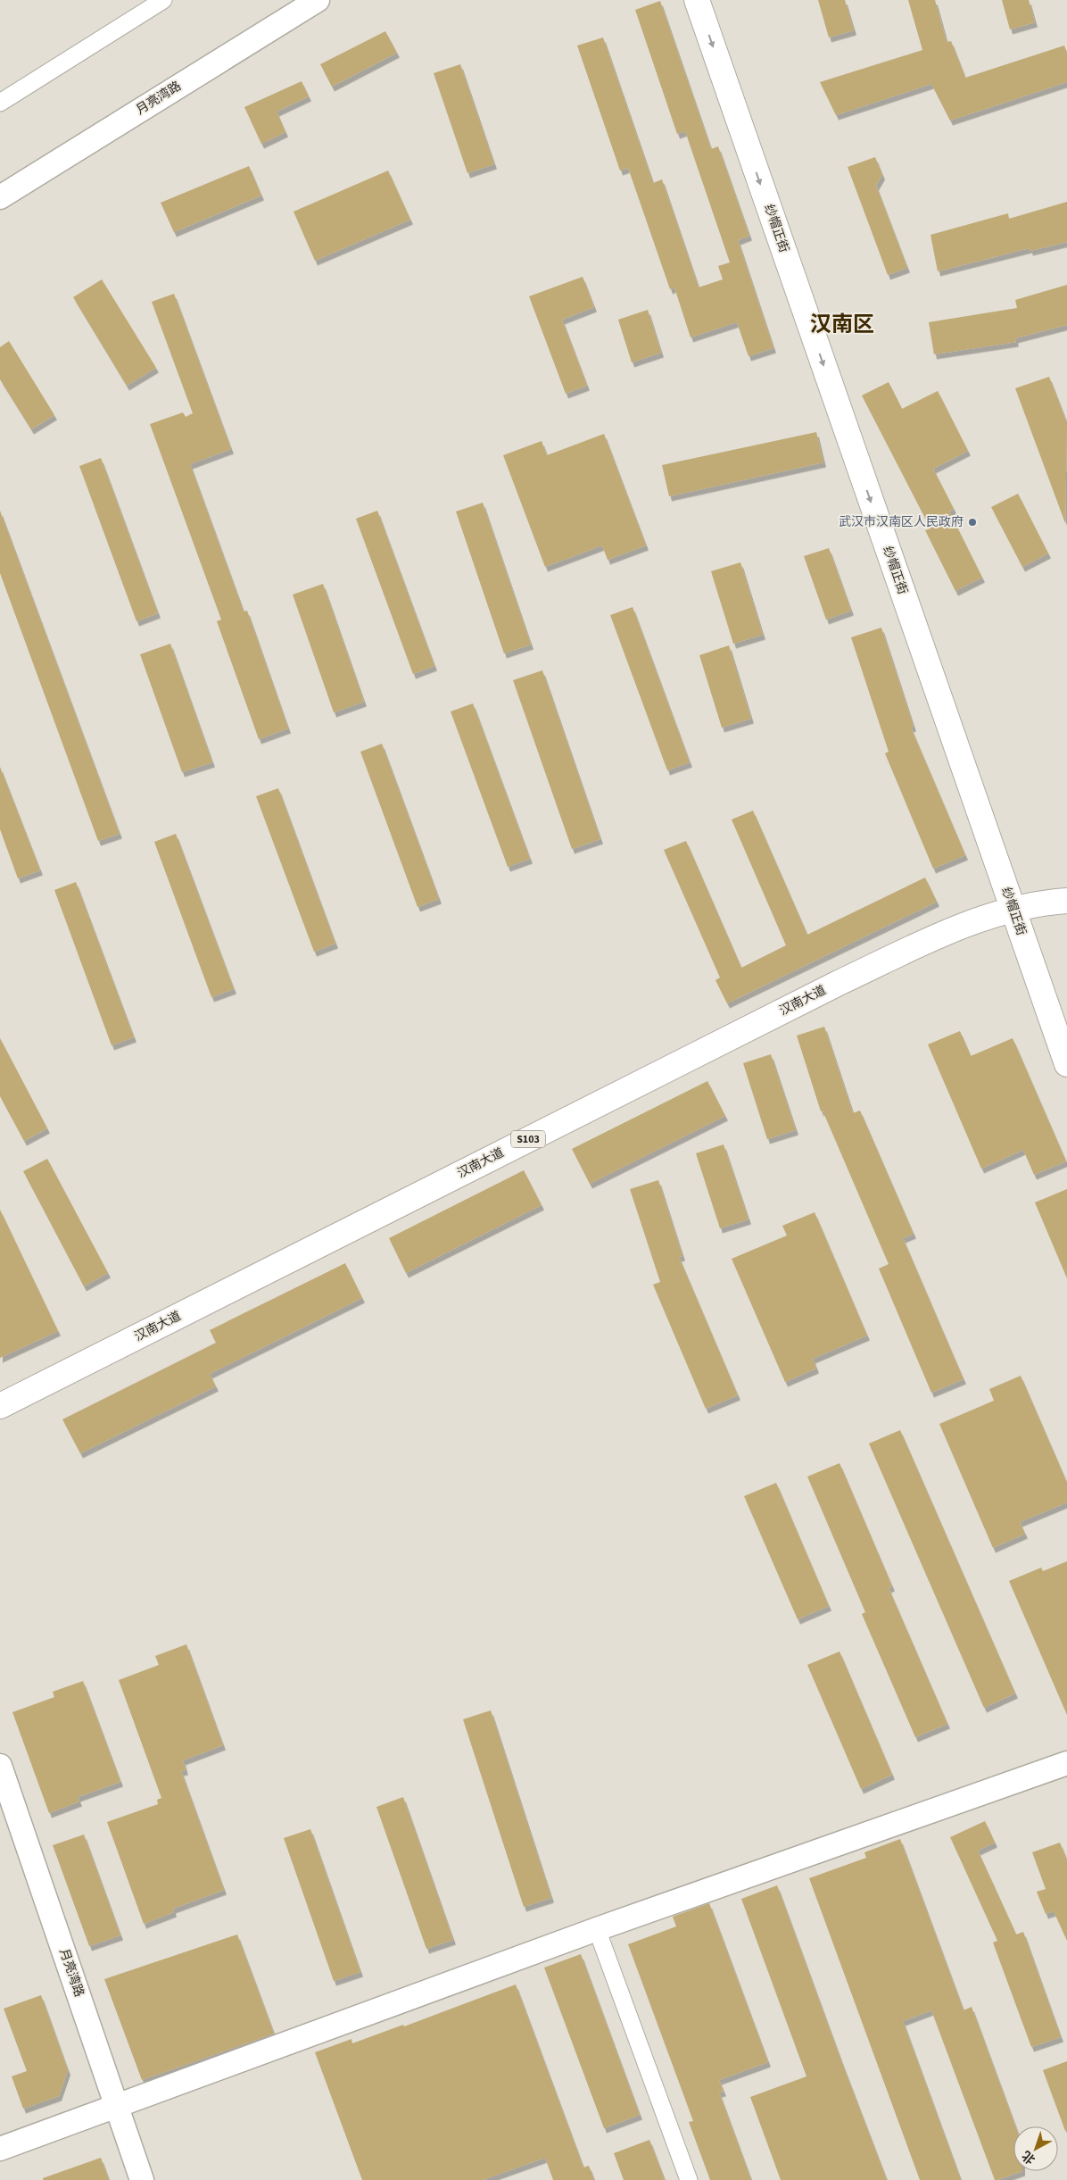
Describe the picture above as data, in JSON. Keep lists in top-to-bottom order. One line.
{"streets":{"main road":["纱帽正街","汉南大道","S103"],"street":["月亮湾路"]},"crossings":[["纱帽正街","汉南大道"]],"districts":["汉南区"],"places":["武汉市汉南区人民政府"],"north":"bottom left"}
